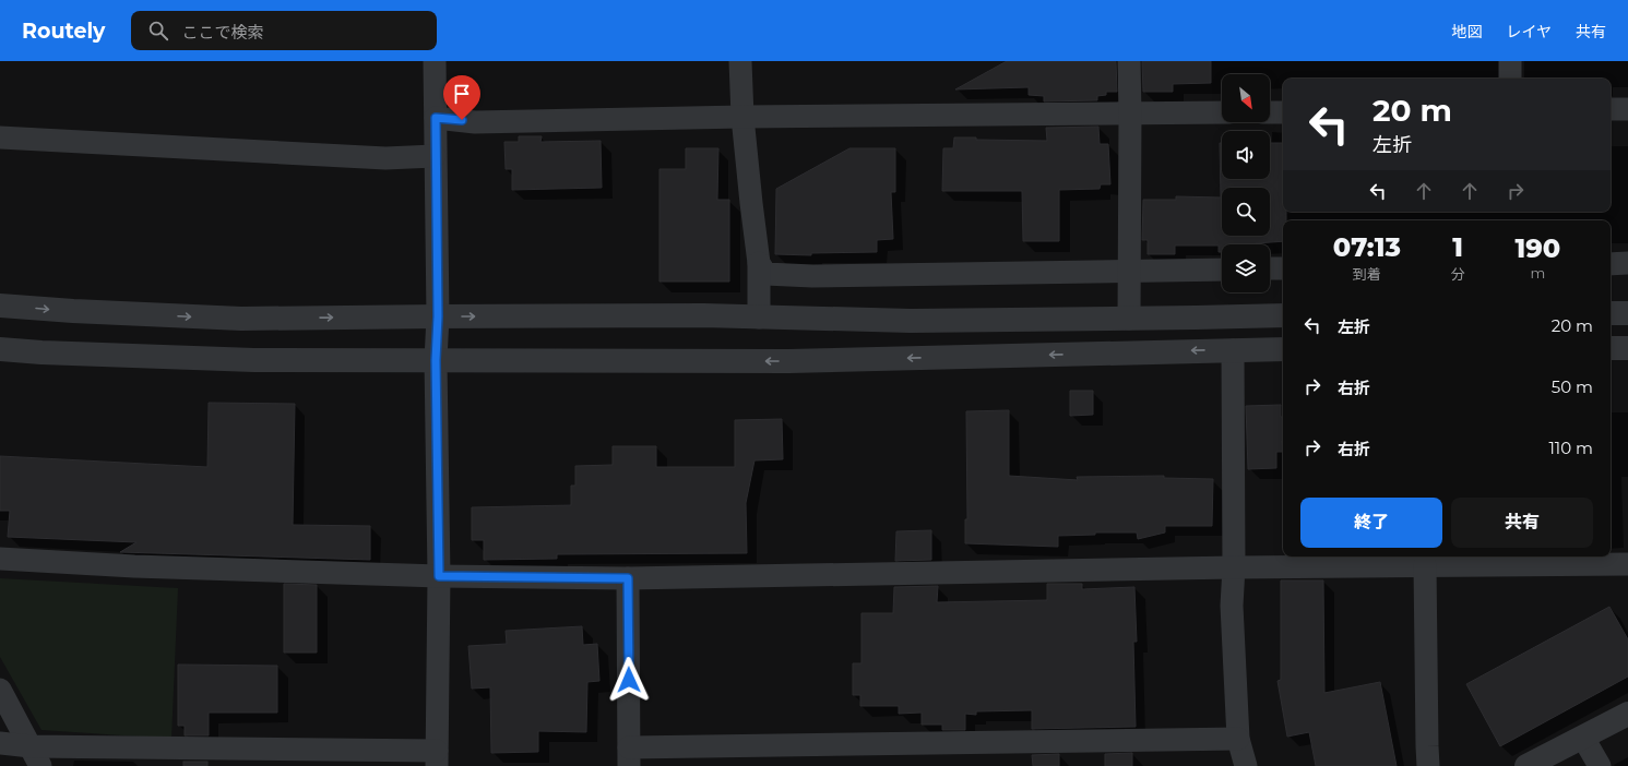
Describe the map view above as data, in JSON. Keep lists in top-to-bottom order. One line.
{"north":"bottom right","page":{"header":"Routely","search":"ここで検索","nav":["地図","レイヤ","共有"],"turn":["20 m","左折"],"eta":["07:13","到着","1","分","190","m"],"list":[{"name":"左折","value":"20 m"},{"name":"右折","value":"50 m"},{"name":"右折","value":"110 m"}],"buttons":["終了","共有"]}}
